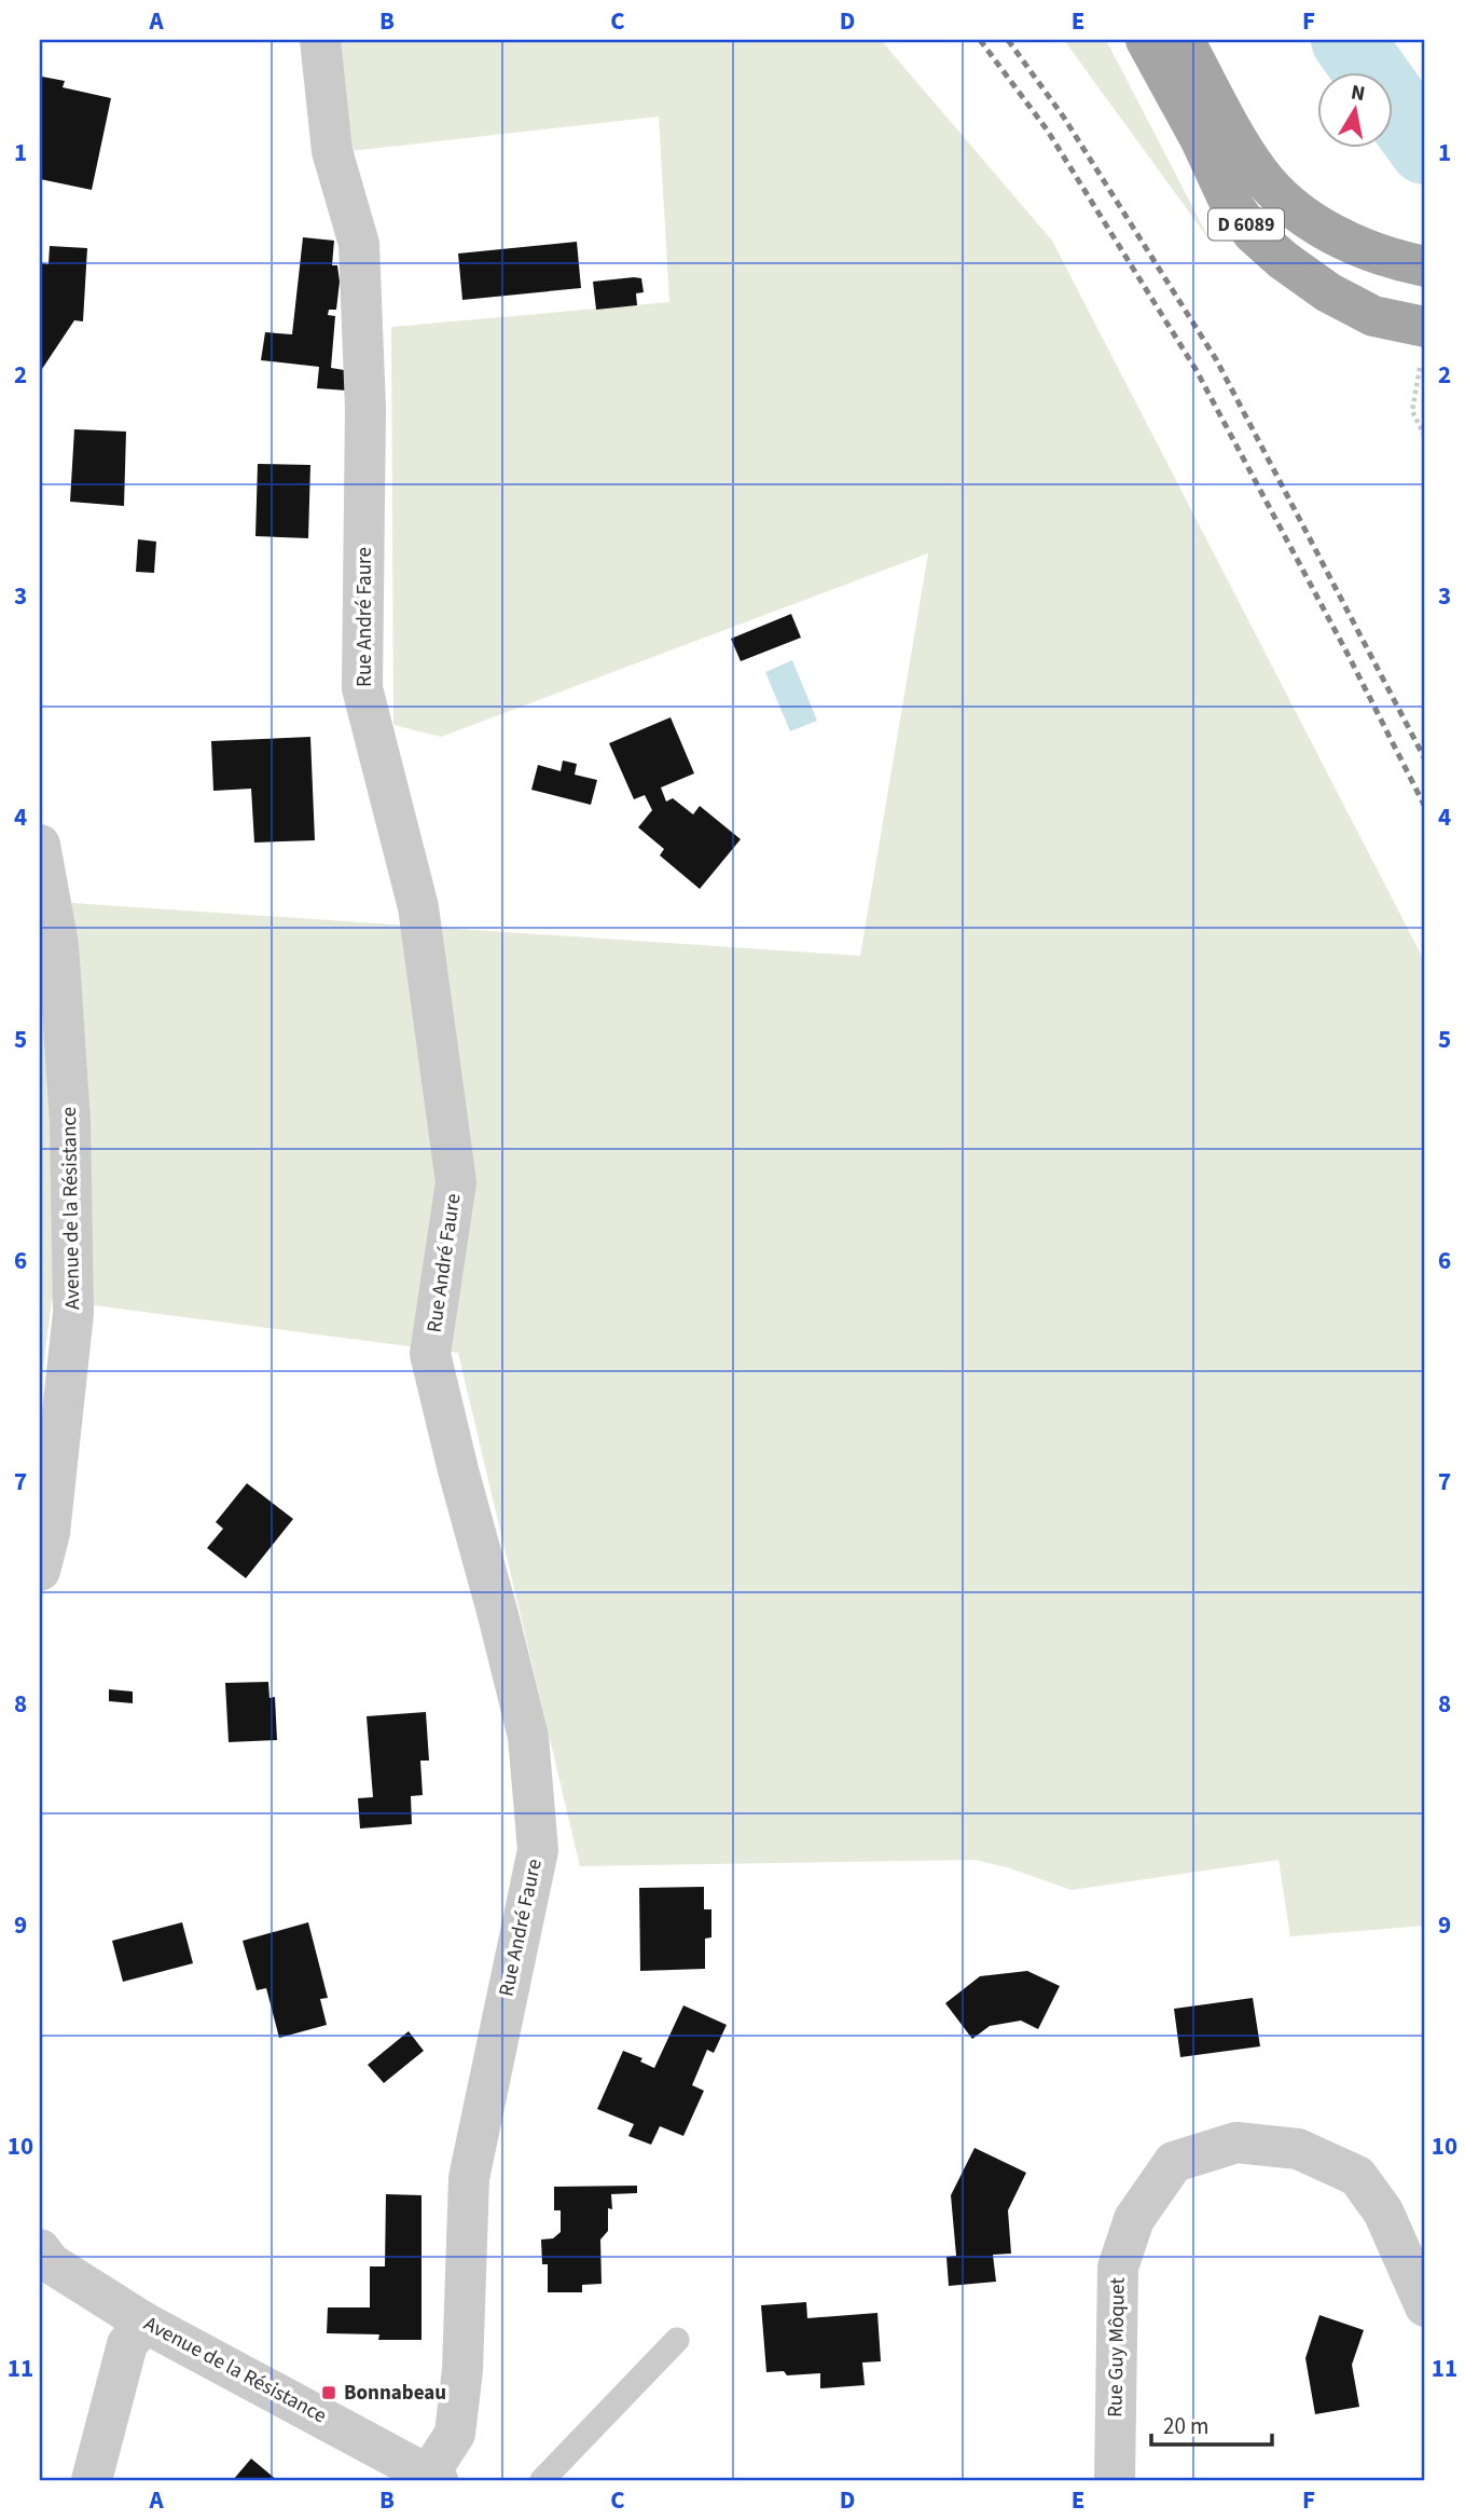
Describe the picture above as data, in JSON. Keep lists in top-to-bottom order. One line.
{"streets":{"main road":["D 6089"],"street":["Rue André Faure","Avenue de la Résistance","Rue Guy Môquet"]},"crossings":[["Rue André Faure","Avenue de la Résistance"]],"places":{"transit":["Bonnabeau"]},"scale_bar":"20 m","north":"top","grid":{"columns":["A","B","C","D","E","F"],"rows":["1","2","3","4","5","6","7","8","9","10","11"]}}
